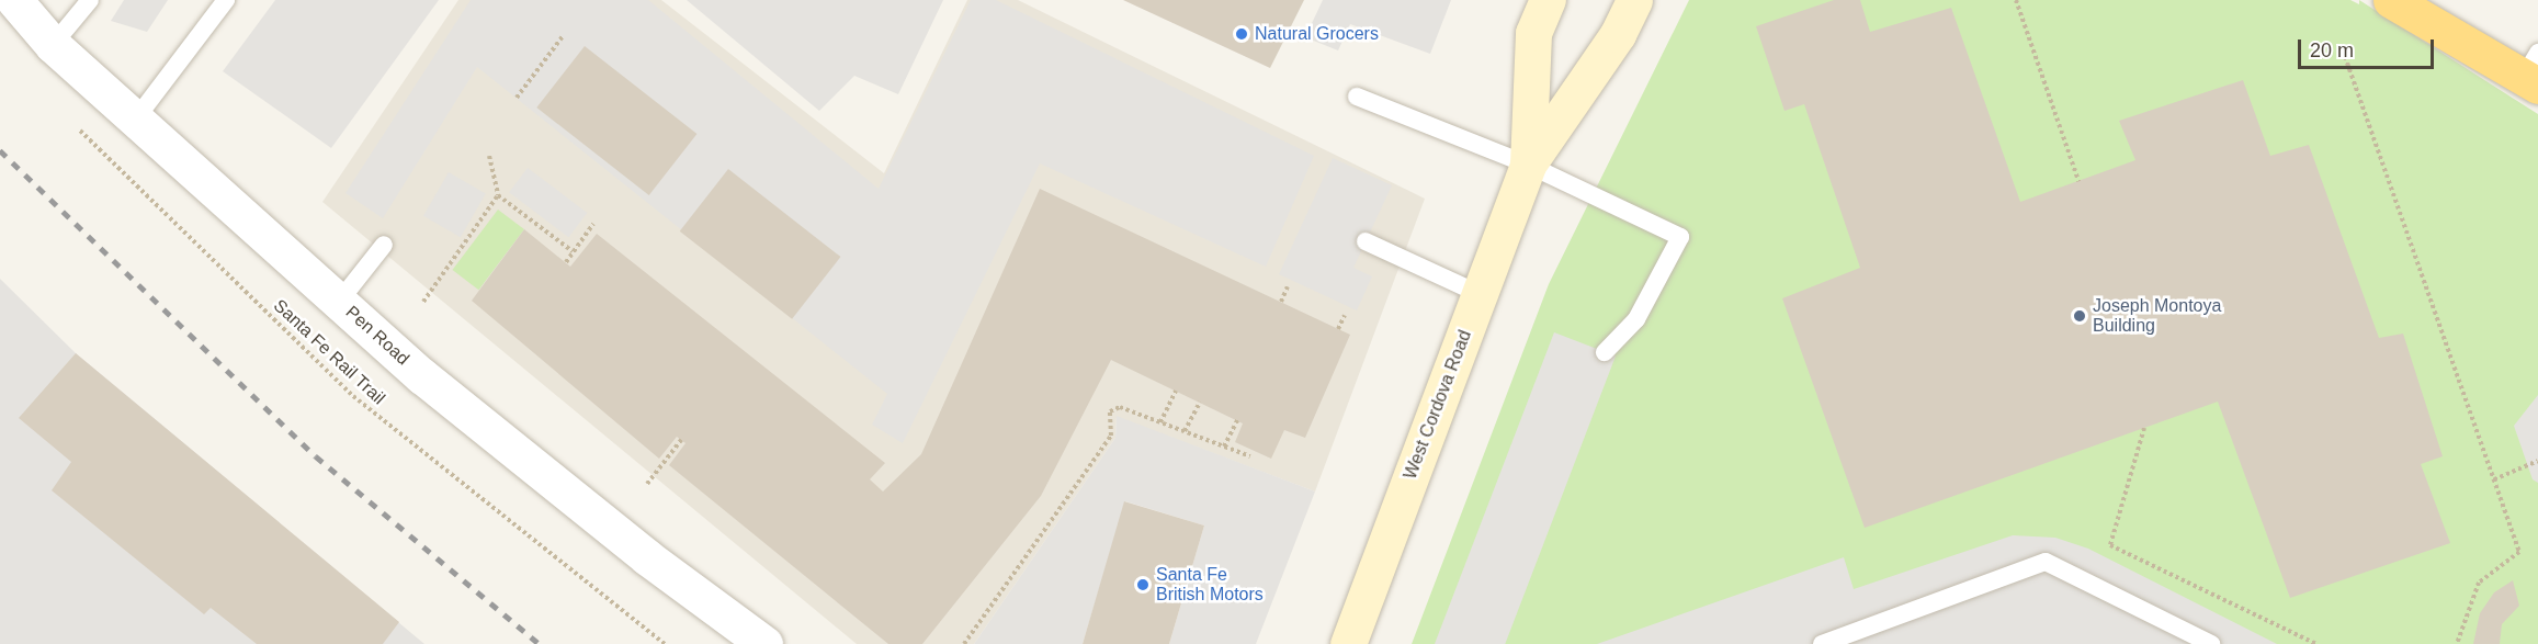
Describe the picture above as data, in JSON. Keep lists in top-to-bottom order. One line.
{"streets":{"main road":["West Cordova Road"],"street":["Pen Road"],"path":["Santa Fe Rail Trail"]},"places":["Natural Grocers","Joseph Montoya Building","Santa Fe British Motors"],"scale_bar":"20 m"}
